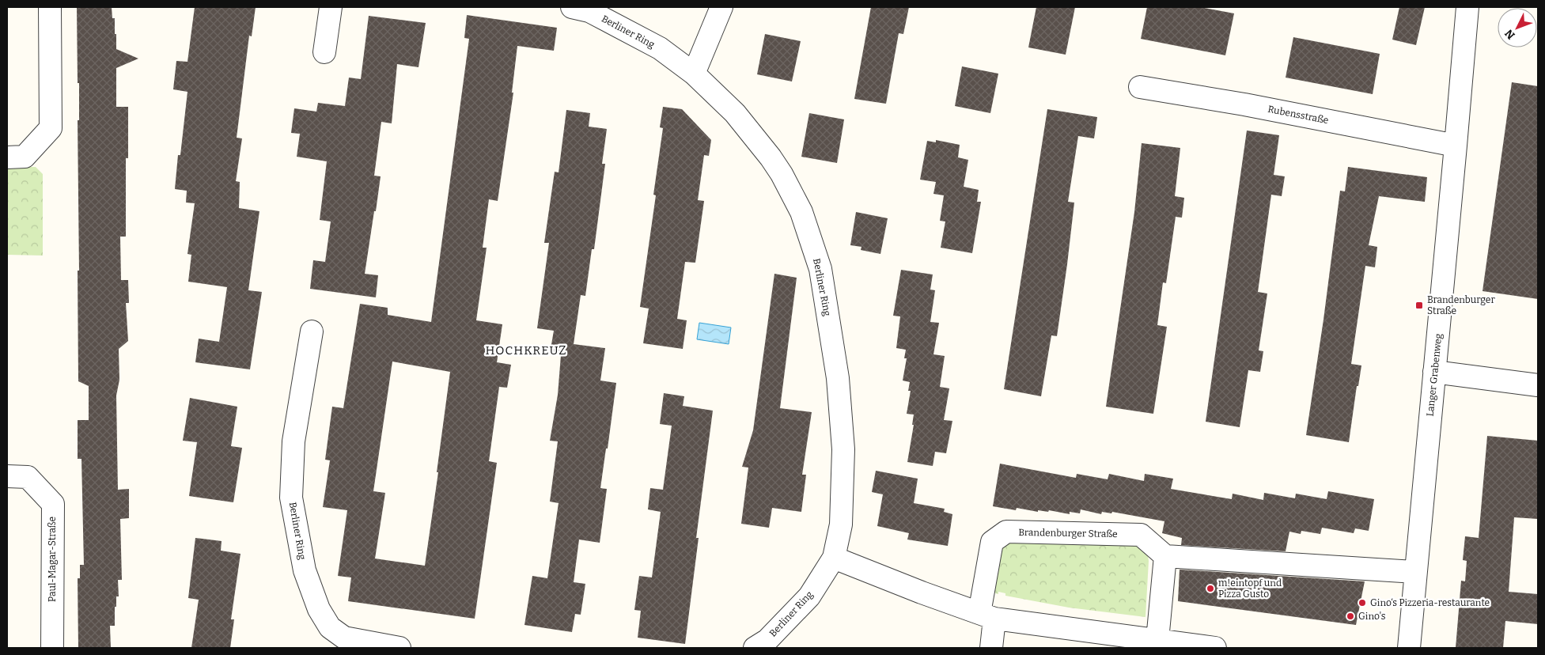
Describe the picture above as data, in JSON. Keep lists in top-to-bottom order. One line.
{"streets":{"street":["Berliner Ring","Rubensstraße","Langer Grabenweg","Brandenburger Straße","Paul-Magar-Straße"]},"crossings":[["Rubensstraße","Langer Grabenweg"]],"districts":["HOCHKREUZ"],"places":{"transit":["Brandenburger Straße"],"other":["m!eintopf und Pizza Gusto","Gino‘s Pizzeria-restaurante","Gino's"]},"north":"bottom left"}
